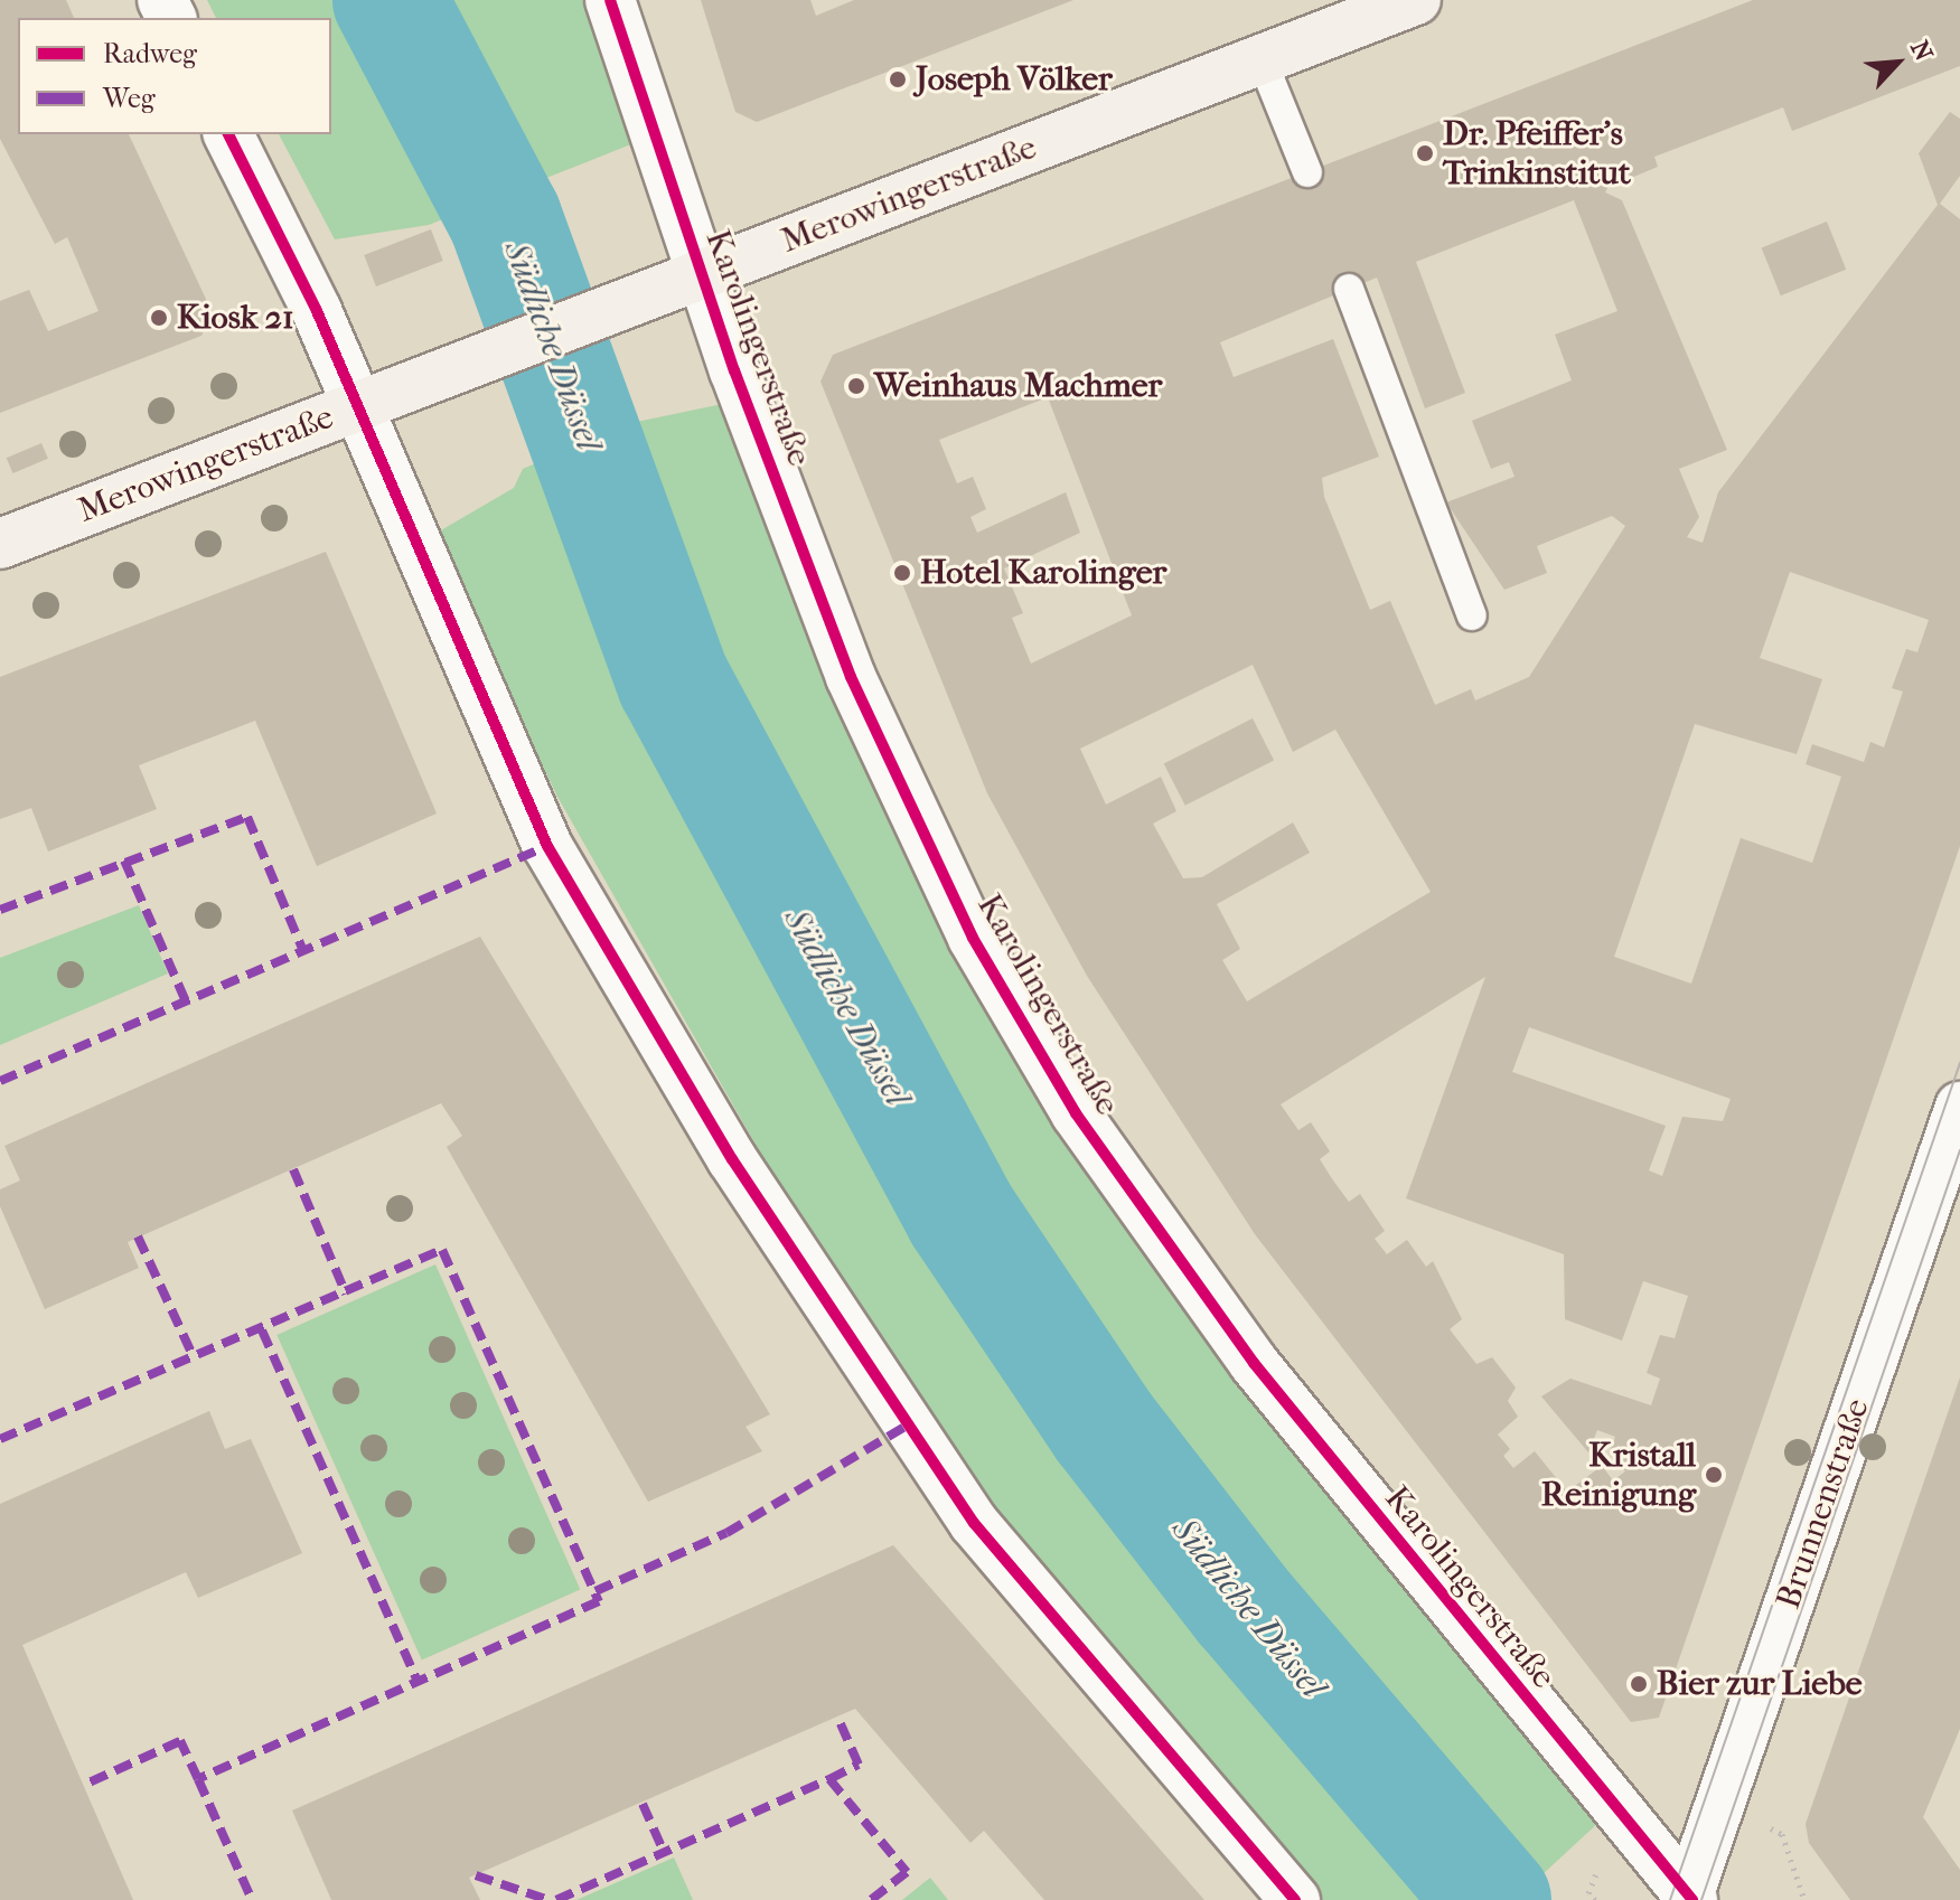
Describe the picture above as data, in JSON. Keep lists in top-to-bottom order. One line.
{"streets":{"main road":["Merowingerstraße"],"street":["Karolingerstraße","Brunnenstraße"]},"crossings":[["Merowingerstraße","Karolingerstraße"],["Karolingerstraße","Brunnenstraße"]],"water":["Südliche Düssel"],"places":["Joseph Völker","Dr. Pfeiffer's Trinkinstitut","Kiosk 21","Weinhaus Machmer","Hotel Karolinger","Kristall Reinigung","Bier zur Liebe"],"legend":["Radweg","Weg"],"north":"top right"}
